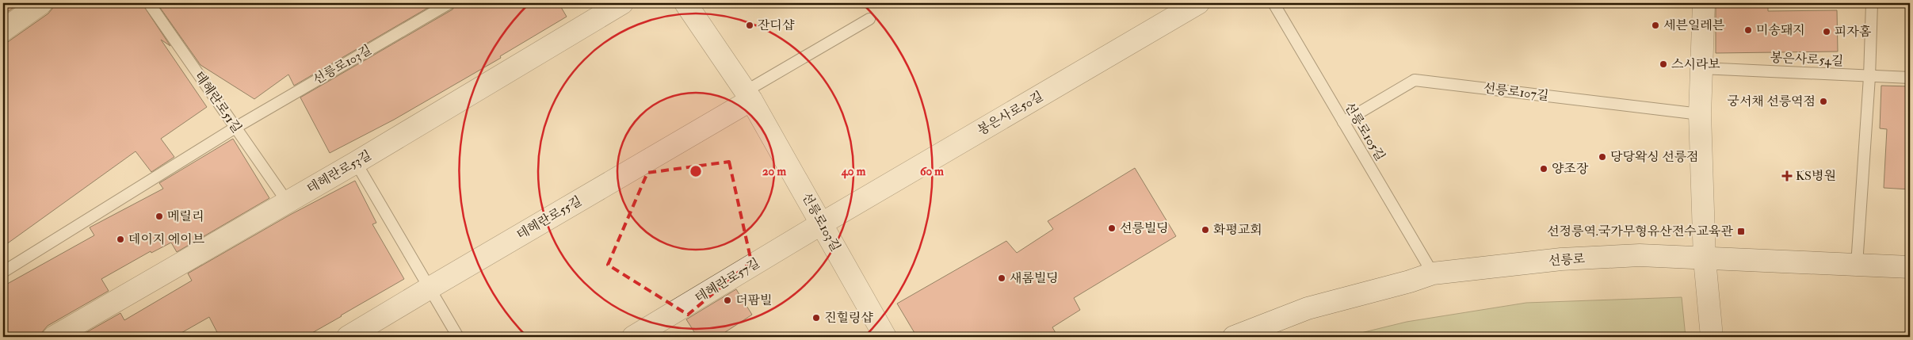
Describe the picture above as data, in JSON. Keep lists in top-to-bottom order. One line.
{"streets":{"street":["선릉로103길","봉은사로50길","테헤란로53길","테헤란로55길","선릉로","테헤란로57길"],"lane":["봉은사로54길","선릉로107길","테헤란로51길","선릉로105길"]},"crossings":[["선릉로103길","테헤란로51길"],["선릉로103길","봉은사로50길"],["선릉로103길","테헤란로55길"],["선릉로103길","테헤란로57길"],["선릉로107길","선릉로105길"],["테헤란로51길","테헤란로53길"],["봉은사로50길","테헤란로57길"],["선릉로105길","선릉로"]],"places":{"other":["잔디샵","세븐일레븐","미송돼지","피자홈","스시라보","궁서채 선릉역점","당당왁싱 선릉점","양조장","메릴리","선릉빌딩","화평교회","데이지 에이브","새롬빌딩","더팜빌","진힐링샵"],"health":["KS병원"],"transit":["선정릉역.국가무형유산전수교육관"]},"rings":["20 m","40 m","60 m"]}
